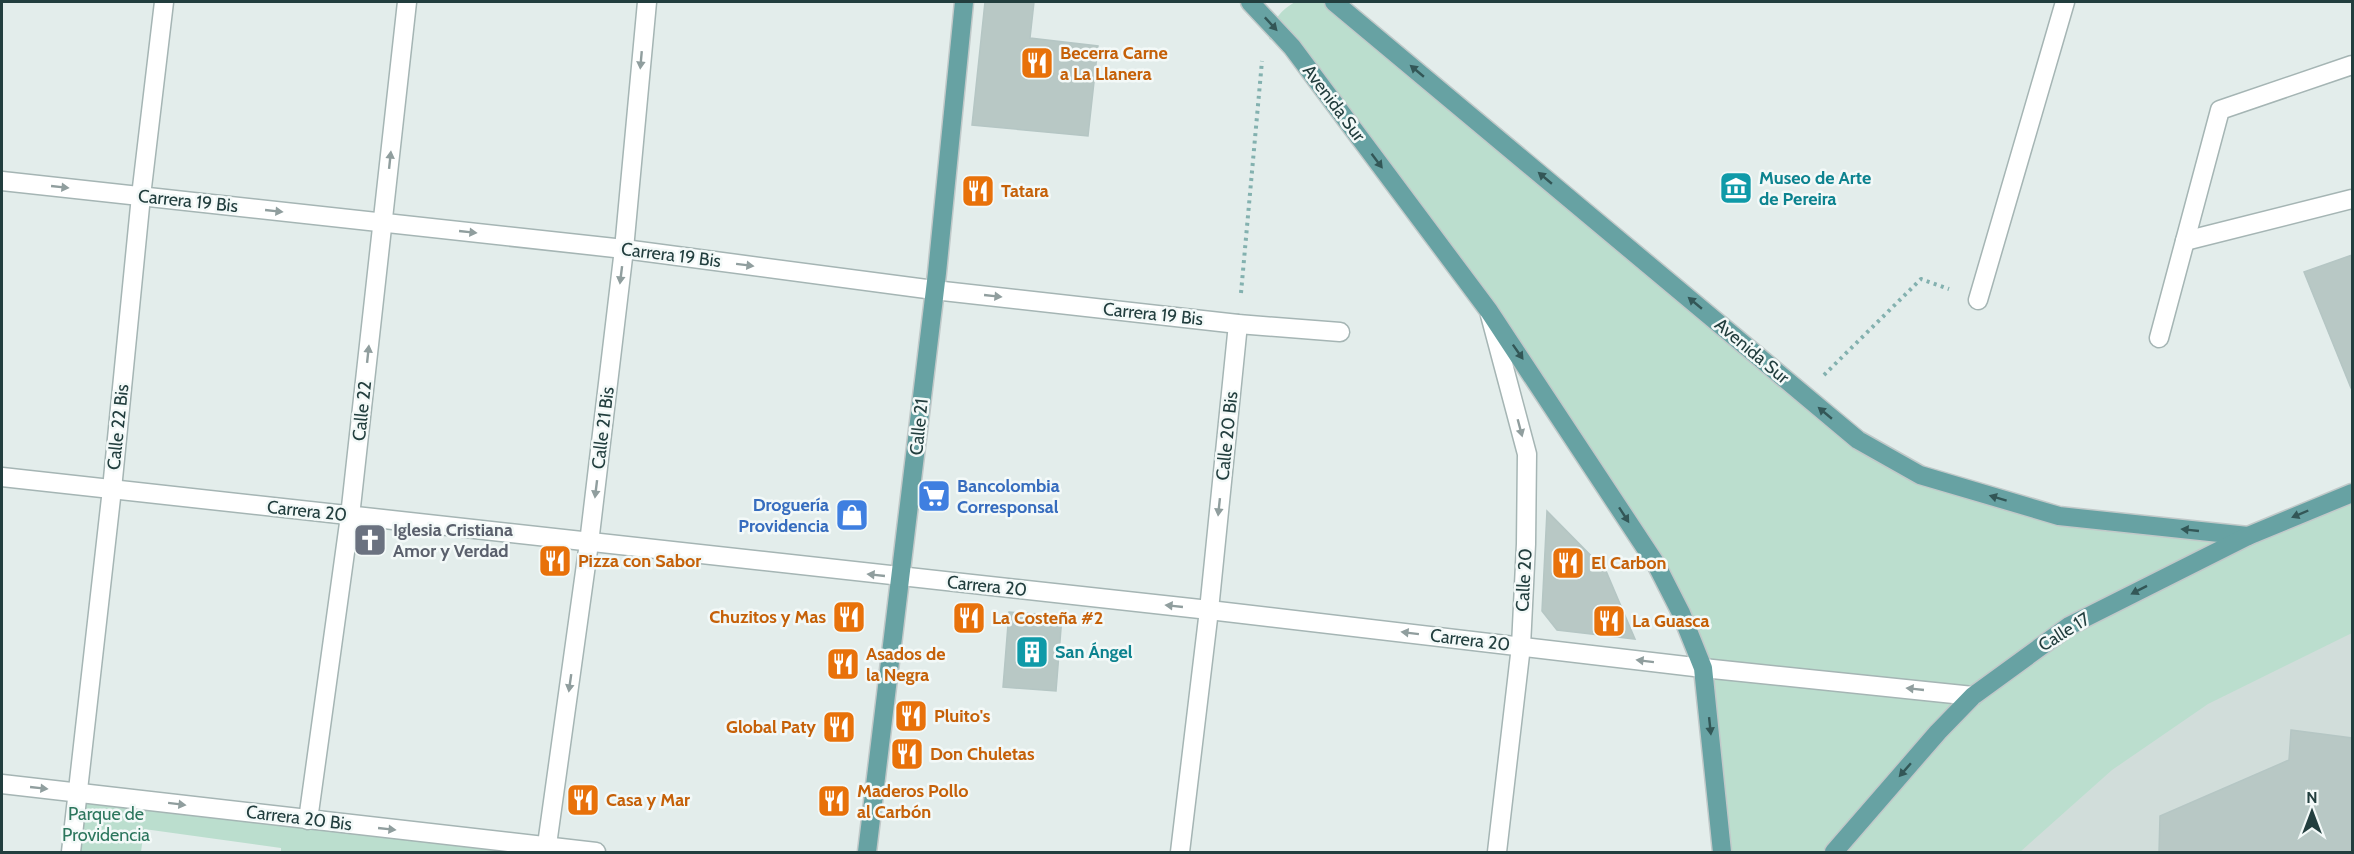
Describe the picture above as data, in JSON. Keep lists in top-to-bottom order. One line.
{"streets":{"main road":["Avenida Sur","Calle 21","Calle 17"],"street":["Carrera 19 Bis","Calle 22","Calle 22 Bis","Calle 21 Bis","Calle 20 Bis","Carrera 20","Calle 20","Carrera 20 Bis"]},"crossings":[["Avenida Sur","Carrera 20"],["Avenida Sur","Calle 20"],["Avenida Sur","Calle 17"],["Carrera 19 Bis","Calle 22"],["Carrera 19 Bis","Calle 22 Bis"],["Carrera 19 Bis","Calle 21"],["Carrera 19 Bis","Calle 21 Bis"],["Carrera 19 Bis","Calle 20 Bis"],["Calle 22","Carrera 20"],["Calle 22","Carrera 20 Bis"],["Calle 22 Bis","Carrera 20"],["Calle 22 Bis","Carrera 20 Bis"],["Calle 21","Carrera 20"],["Calle 21 Bis","Carrera 20"],["Calle 21 Bis","Carrera 20 Bis"],["Calle 20 Bis","Carrera 20"],["Carrera 20","Calle 20"],["Carrera 20","Calle 17"]],"one_way":["Carrera 19 Bis","Calle 22","Calle 21 Bis","Calle 20 Bis","Carrera 20","Calle 20","Calle 17","Carrera 20 Bis"],"parks":["Parque de Providencia"],"places":{"restaurant":["Becerra Carne a La Llanera","Tatara","Pizza con Sabor","El Carbon","Chuzitos y Mas","La Costeña #2","La Guasca","Asados de la Negra","Pluito's","Global Paty","Don Chuletas","Casa y Mar","Maderos Pollo al Carbón"],"museum":["Museo de Arte de Pereira"],"supermarket":["Bancolombia Corresponsal"],"shop":["Droguería Providencia"],"church":["Iglesia Cristiana Amor y Verdad"],"building":["San Ángel"]},"north":"top"}
